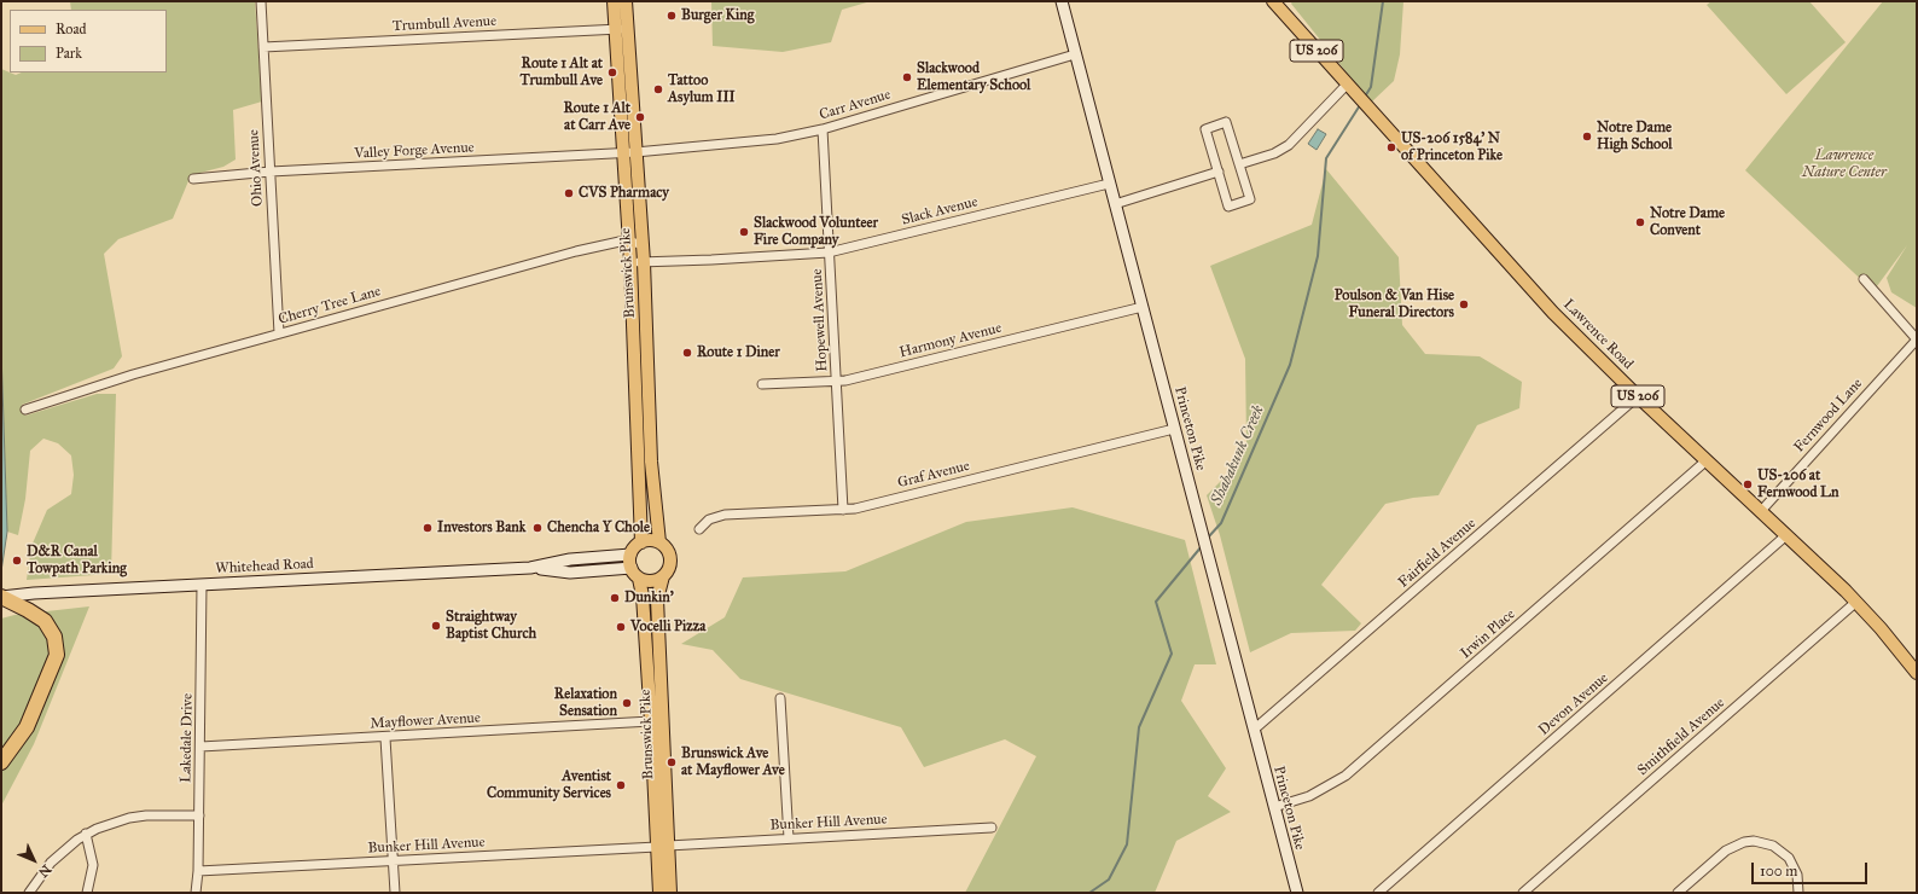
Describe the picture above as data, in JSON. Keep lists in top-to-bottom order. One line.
{"streets":{"main road":["US 206","Brunswick Pike","Lawrence Road","Princeton Pike","Whitehead Road"],"street":["Trumbull Avenue","Carr Avenue","Valley Forge Avenue","Ohio Avenue","Slack Avenue","Cherry Tree Lane","Hopewell Avenue","Harmony Avenue","Fernwood Lane","Graf Avenue","Fairfield Avenue","Irwin Place","Devon Avenue","Mayflower Avenue","Smithfield Avenue","Lakedale Drive","Bunker Hill Avenue"]},"crossings":[["Trumbull Avenue","Ohio Avenue"],["Trumbull Avenue","Brunswick Pike"],["Carr Avenue","Valley Forge Avenue"],["Carr Avenue","Brunswick Pike"],["Carr Avenue","Hopewell Avenue"],["Carr Avenue","Princeton Pike"],["Valley Forge Avenue","Ohio Avenue"],["Valley Forge Avenue","Brunswick Pike"],["Ohio Avenue","Cherry Tree Lane"],["Slack Avenue","Brunswick Pike"],["Slack Avenue","Hopewell Avenue"],["Slack Avenue","Princeton Pike"],["Brunswick Pike","Cherry Tree Lane"],["Brunswick Pike","Whitehead Road"],["Brunswick Pike","Mayflower Avenue"],["Brunswick Pike","Bunker Hill Avenue"],["Hopewell Avenue","Harmony Avenue"],["Hopewell Avenue","Graf Avenue"],["Lawrence Road","Fernwood Lane"],["Lawrence Road","Fairfield Avenue"],["Lawrence Road","Irwin Place"],["Lawrence Road","Devon Avenue"],["Lawrence Road","Smithfield Avenue"],["Harmony Avenue","Princeton Pike"],["Princeton Pike","Graf Avenue"],["Princeton Pike","Fairfield Avenue"],["Princeton Pike","Irwin Place"],["Whitehead Road","Lakedale Drive"],["Mayflower Avenue","Lakedale Drive"],["Lakedale Drive","Bunker Hill Avenue"]],"water":["Shabakunk Creek"],"parks":["Lawrence Nature Center"],"places":["Burger King","Route 1 Alt at Trumbull Ave","Slackwood Elementary School","Tattoo Asylum III","Route 1 Alt at Carr Ave","Notre Dame High School","US-206 1584' N of Princeton Pike","CVS Pharmacy","Notre Dame Convent","Slackwood Volunteer Fire Company","Poulson & Van Hise Funeral Directors","Route 1 Diner","US-206 at Fernwood Ln","Investors Bank","Chencha Y Chole","D&R Canal Towpath Parking","Dunkin'","Straightway Baptist Church","Vocelli Pizza","Relaxation Sensation","Brunswick Ave at Mayflower Ave","Aventist Community Services"],"legend":["Road","Park"],"scale_bar":"100 m","north":"bottom right"}
